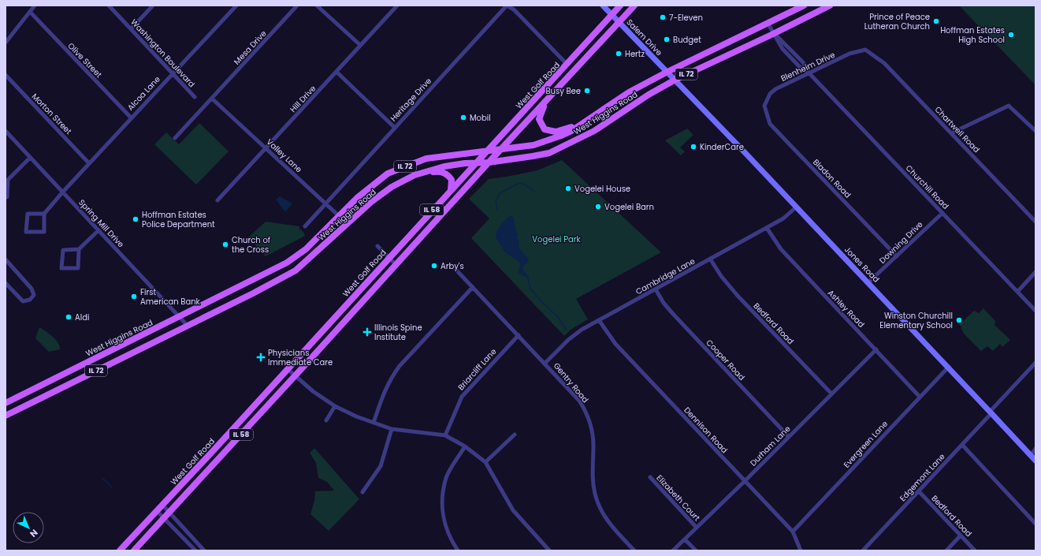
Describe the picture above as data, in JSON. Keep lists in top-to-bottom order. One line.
{"streets":{"main road":["IL 72","West Golf Road","West Higgins Road","IL 58"],"street":["Salem Drive","Mesa Drive","Washington Boulevard","Olive Street","Blenheim Drive","Alcoa Lane","Hill Drive","Heritage Drive","Morton Street","Chartwell Road","Valley Lane","Bladon Road","Churchill Road","Spring Mill Drive","Downing Drive","Jones Road","Cambridge Lane","Ashley Road","Bedford Road","Cooper Road","Briarcliff Lane","Gentry Road","Dennison Road","Evergreen Lane","Durham Lane","Edgemont Lane","Elizabeth Court"]},"crossings":[["Salem Drive","West Golf Road"],["Salem Drive","West Higgins Road"],["Salem Drive","IL 58"],["Salem Drive","Jones Road"],["Mesa Drive","Valley Lane"],["Washington Boulevard","Alcoa Lane"],["Olive Street","Alcoa Lane"],["Blenheim Drive","Chartwell Road"],["Blenheim Drive","Bladon Road"],["Blenheim Drive","Churchill Road"],["West Golf Road","West Higgins Road"],["Alcoa Lane","Morton Street"],["Alcoa Lane","Spring Mill Drive"],["Hill Drive","Valley Lane"],["Heritage Drive","Valley Lane"],["West Higgins Road","Valley Lane"],["West Higgins Road","Churchill Road"],["West Higgins Road","IL 58"],["West Higgins Road","Spring Mill Drive"],["West Higgins Road","Jones Road"],["Bladon Road","Downing Drive"],["Churchill Road","Downing Drive"],["Downing Drive","Jones Road"],["Jones Road","Cambridge Lane"],["Jones Road","Evergreen Lane"],["Jones Road","Edgemont Lane"],["Cambridge Lane","Ashley Road"],["Cambridge Lane","Bedford Road"],["Cambridge Lane","Cooper Road"],["Cambridge Lane","Gentry Road"],["Cambridge Lane","Dennison Road"],["Ashley Road","Evergreen Lane"],["Ashley Road","Durham Lane"],["Bedford Road","Durham Lane"],["Bedford Road","Edgemont Lane"],["Cooper Road","Durham Lane"],["Briarcliff Lane","Gentry Road"],["Dennison Road","Evergreen Lane"],["Dennison Road","Durham Lane"],["Durham Lane","Elizabeth Court"]],"parks":["Vogelei Park"],"places":{"other":["7-Eleven","Prince of Peace Lutheran Church","Hoffman Estates High School","Budget","Hertz","Busy Bee","Mobil","KinderCare","Vogelei House","Vogelei Barn","Hoffman Estates Police Department","Church of the Cross","Arby's","First American Bank","Aldi","Winston Churchill Elementary School"],"health":["Illinois Spine Institute","Physicians Immediate Care"]},"north":"bottom right"}
